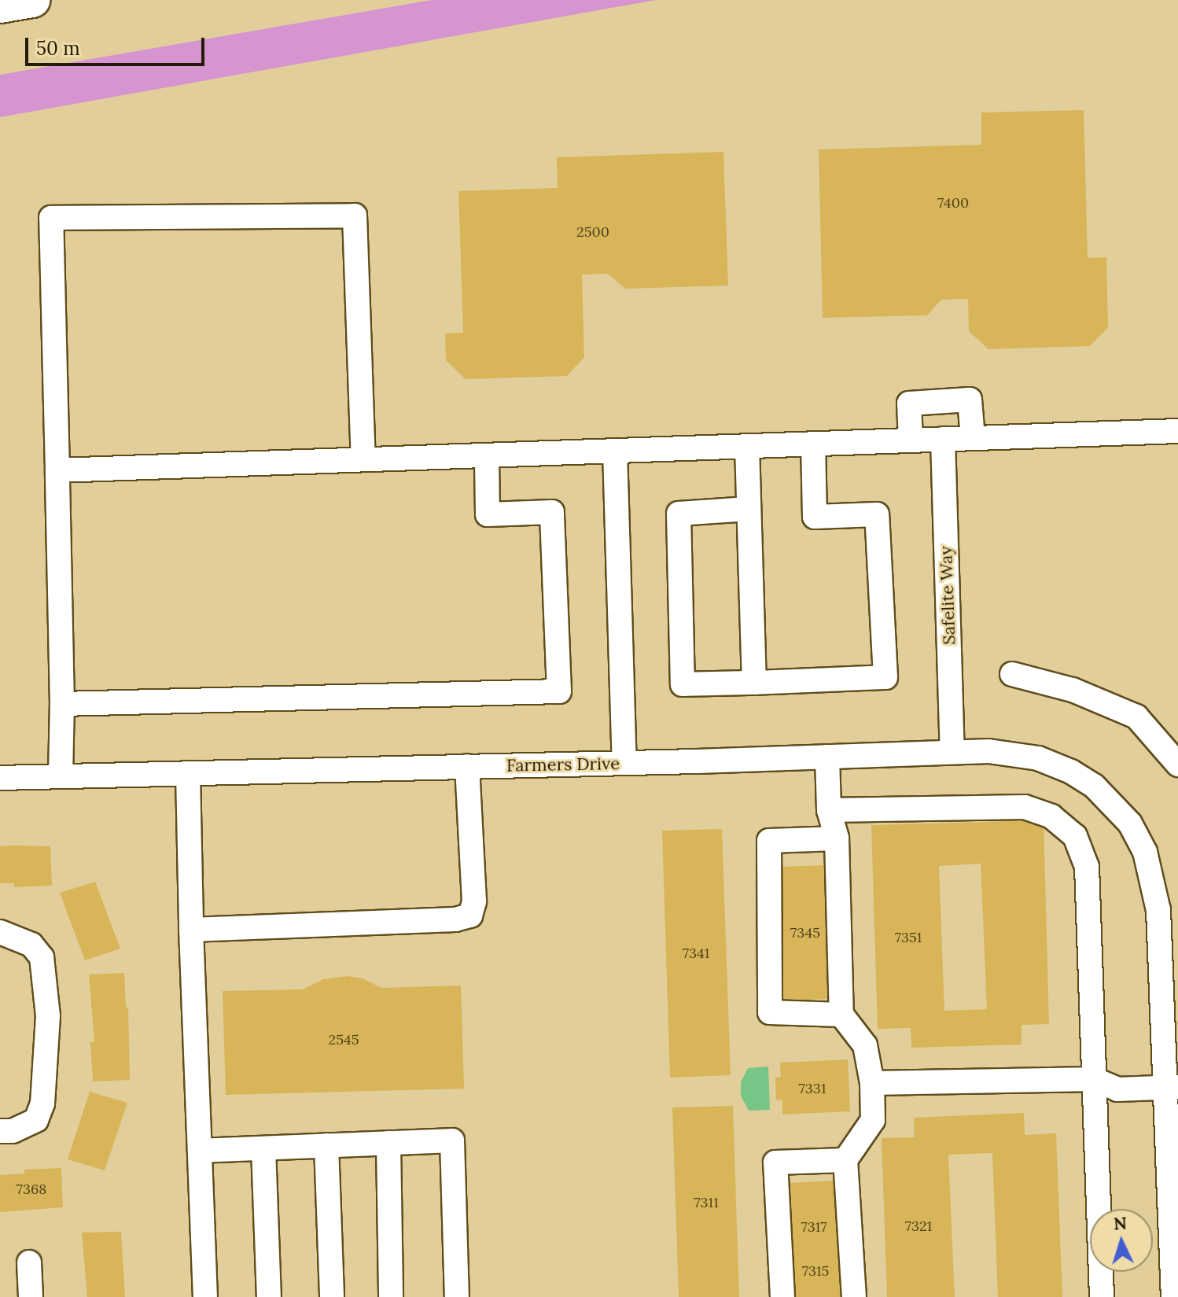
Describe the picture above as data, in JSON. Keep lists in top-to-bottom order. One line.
{"streets":{"street":["Safelite Way","Farmers Drive"]},"crossings":[["Safelite Way","Farmers Drive"]],"house_numbers":["7400","2500","7345","7351","7341","2545","7331","7368","7311","7321","7317","7315"],"scale_bar":"50 m","north":"top"}
